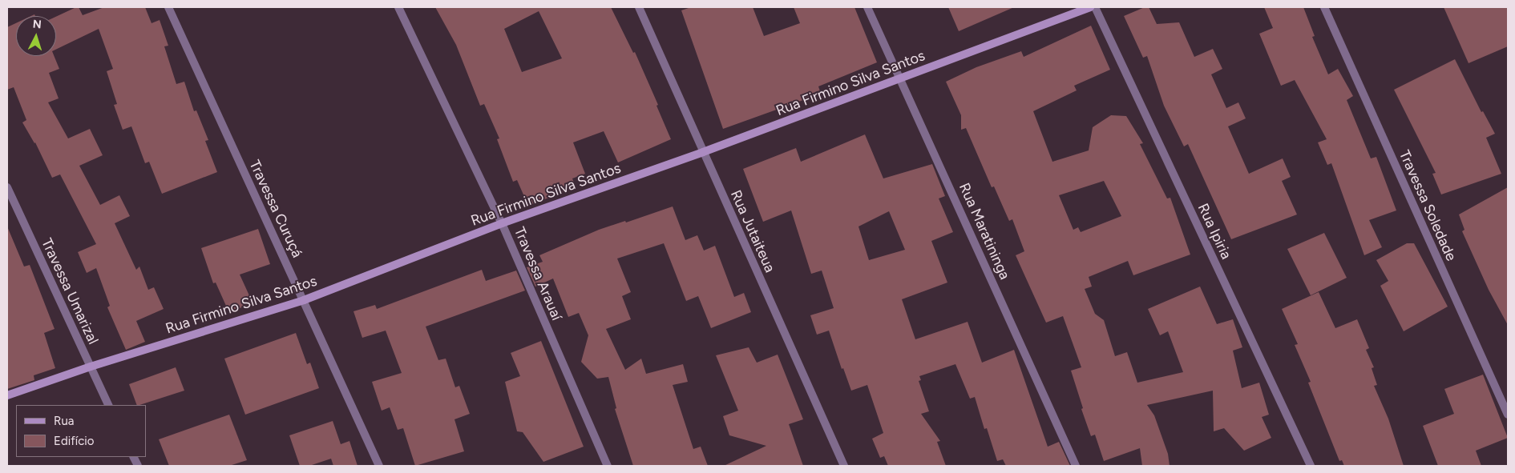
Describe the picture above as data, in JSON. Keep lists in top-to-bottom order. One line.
{"streets":{"street":["Rua Firmino Silva Santos","Travessa Soledade","Travessa Curuçá","Rua Jutaiteua","Rua Maratininga","Rua Ipiria","Travessa Arauaí","Travessa Umarizal"]},"crossings":[["Rua Firmino Silva Santos","Travessa Curuçá"],["Rua Firmino Silva Santos","Rua Jutaiteua"],["Rua Firmino Silva Santos","Rua Maratininga"],["Rua Firmino Silva Santos","Travessa Arauaí"],["Rua Firmino Silva Santos","Travessa Umarizal"]],"legend":["Rua","Edifício"],"north":"top"}
